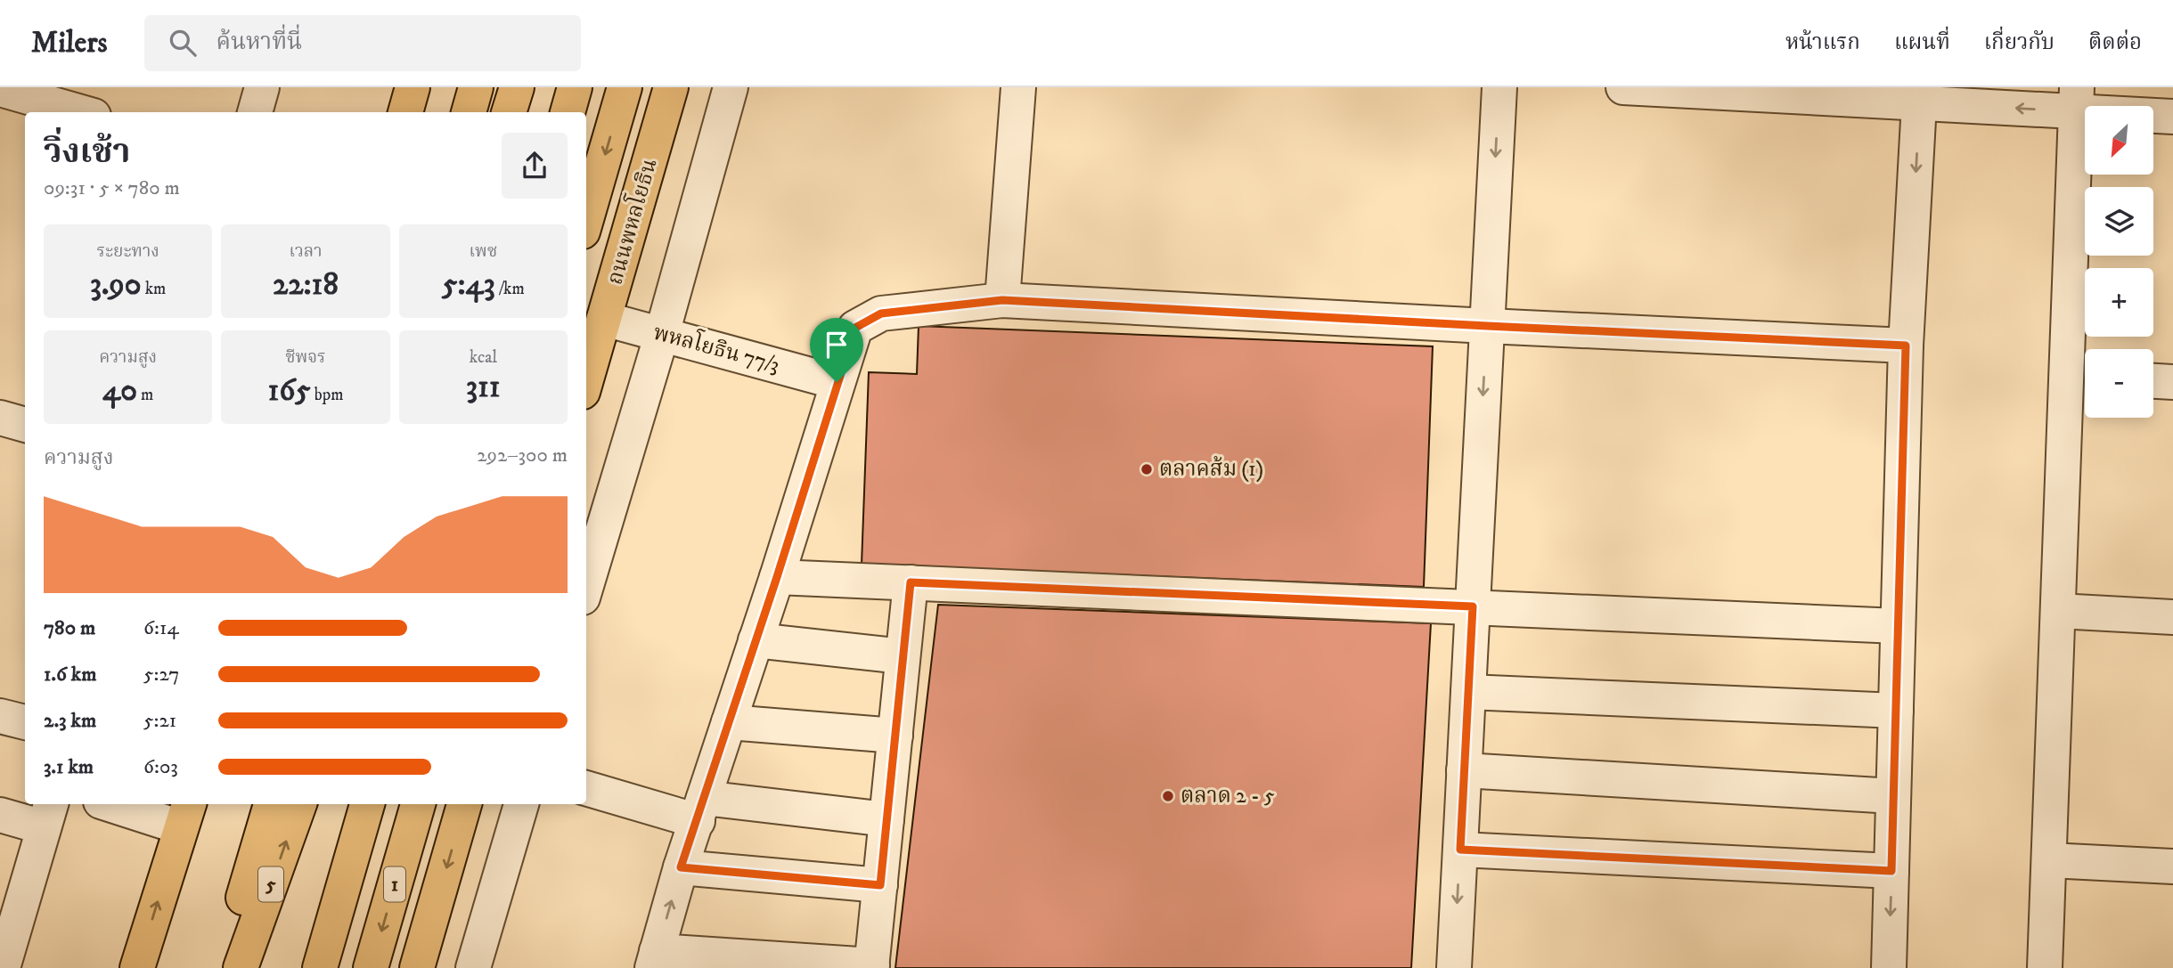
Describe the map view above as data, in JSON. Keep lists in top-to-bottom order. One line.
{"streets":{"main road":["ถนนพหลโยธิน","5","1"],"street":["พหลโยธิน 77/3"]},"crossings":[["ถนนพหลโยธิน","พหลโยธิน 77/3"]],"places":["ตลาคส้ม (1)","ตลาด 2 - 5"],"north":"bottom left","page":{"header":"Milers","search":"ค้นหาที่นี่","nav":["หน้าแรก","แผนที่","เกี่ยวกับ","ติดต่อ"],"map_buttons":["+","−"],"heading":["วิ่งเช้า","09:31 · 5 × 780 m"],"stats":[["ระยะทาง","3.90 km"],["เวลา","22:18"],["เพซ","5:43 /km"],["ความสูง","40 m"],["ชีพจร","165 bpm"],["kcal","311"]],"chart":["ความสูง","292–300 m"],"list":[{"name":"780 m","note":"6:14"},{"name":"1.6 km","note":"5:27"},{"name":"2.3 km","note":"5:21"},{"name":"3.1 km","note":"6:03"}]}}
